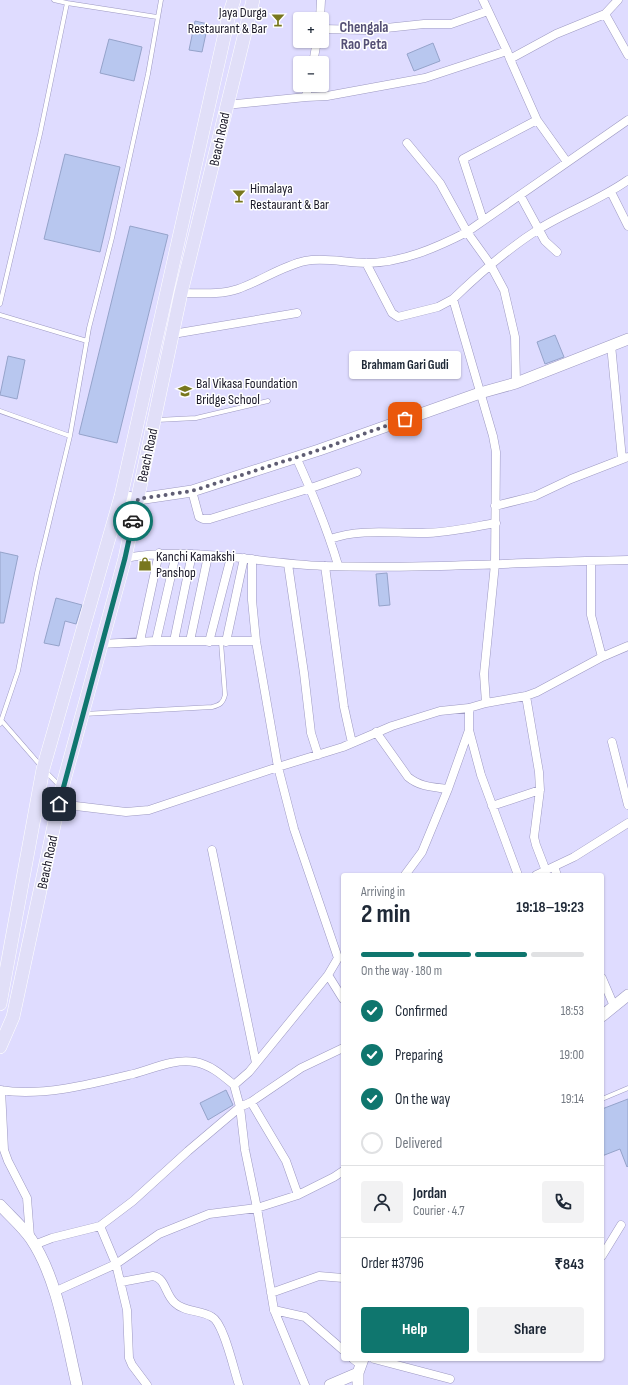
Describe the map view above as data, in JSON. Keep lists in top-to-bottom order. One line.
{"streets":{"main road":["Beach Road"]},"districts":["Chengala Rao Peta"],"places":{"bar":["Jaya Durga Restaurant & Bar","Himalaya Restaurant & Bar"],"school or university":["Bal Vikasa Foundation Bridge School"],"other":["Brahmam Gari Gudi"],"shop":["Kanchi Kamakshi Panshop"]},"page":{"map_buttons":["+","−"],"bubble":"Brahmam Gari Gudi","heading":["2 min","Arriving in","19:18–19:23"],"panel":["Jordan","Courier · 4.7","Order #3796","₹843"],"bar":"On the way · 180 m","list":[["Confirmed","18:53"],["Preparing","19:00"],["On the way","19:14"],"Delivered"],"buttons":["Help","Share"]}}
